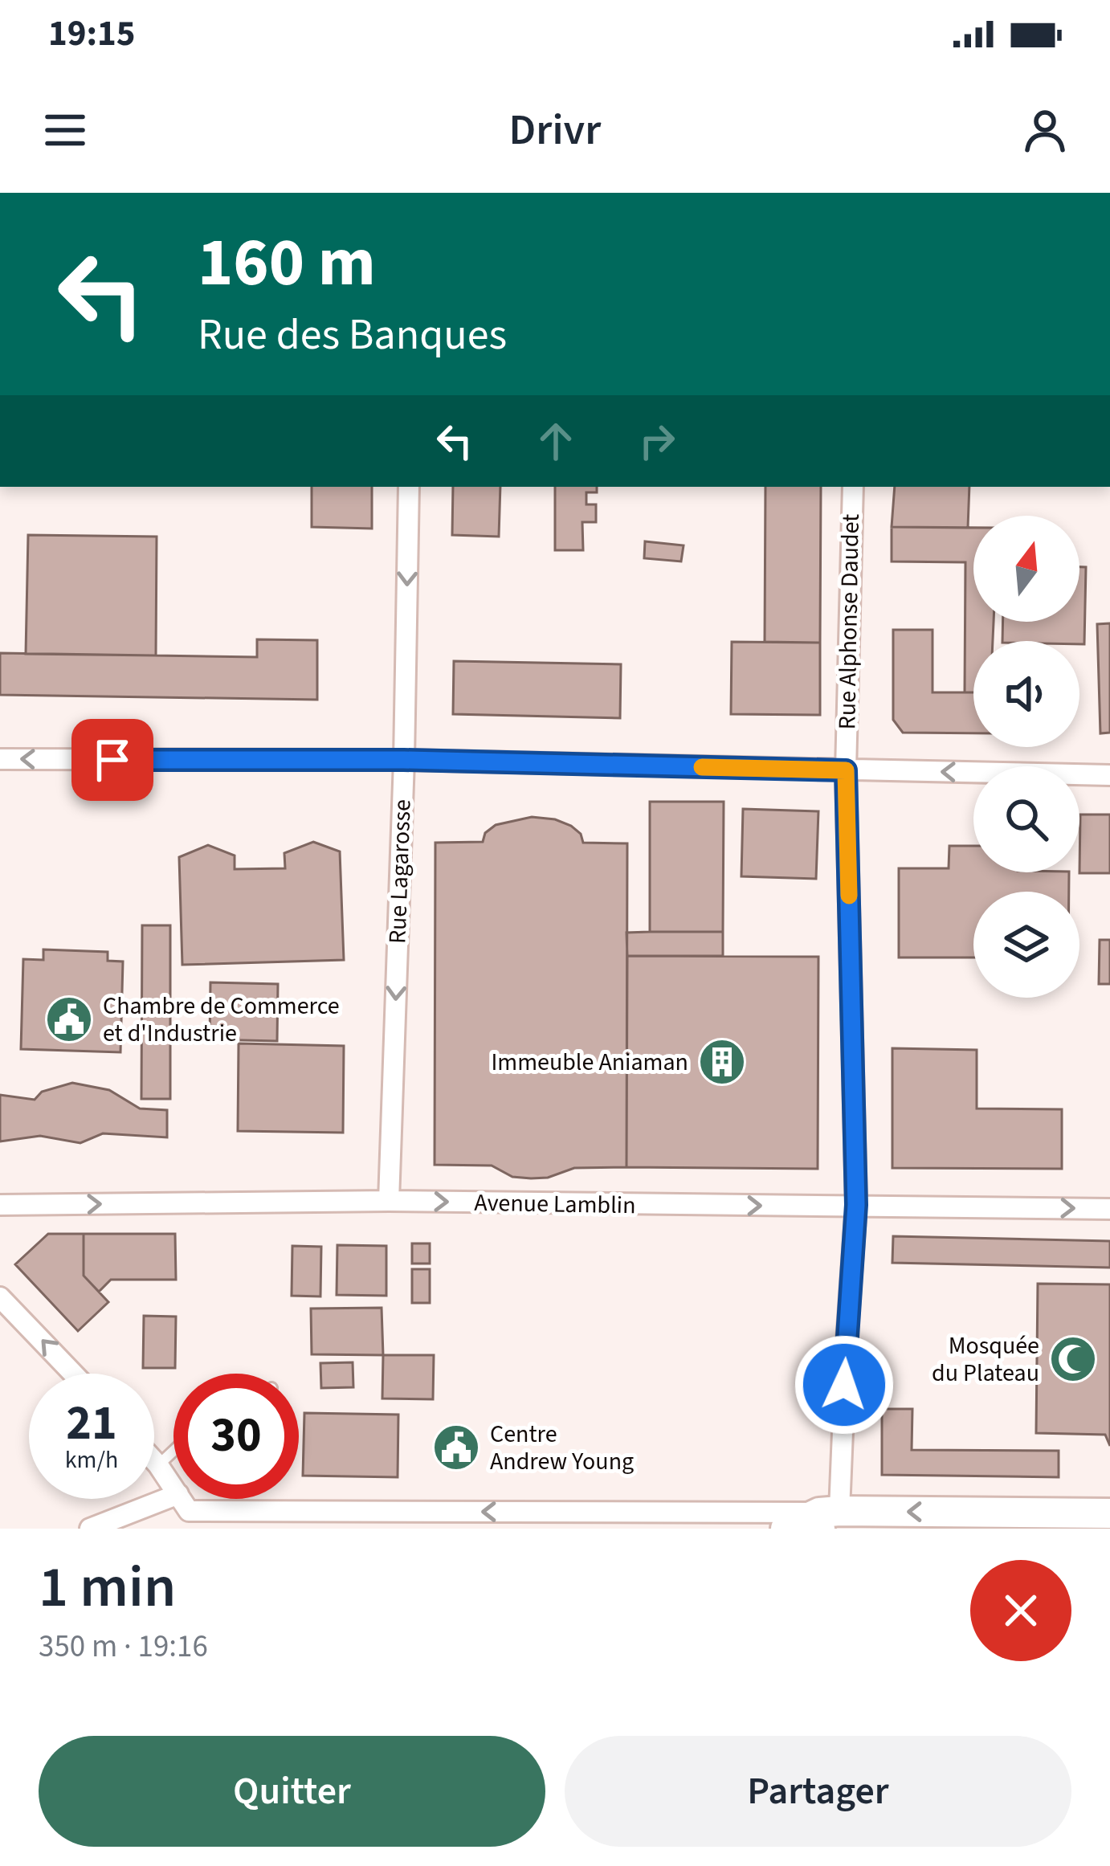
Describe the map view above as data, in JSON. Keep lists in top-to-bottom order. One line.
{"streets":{"street":["Rue Alphonse Daudet","Rue Lagarosse","Avenue Lamblin"]},"crossings":[["Rue Alphonse Daudet","Avenue Lamblin"],["Rue Lagarosse","Avenue Lamblin"]],"one_way":["Rue Lagarosse","Avenue Lamblin"],"places":{"public building":["Chambre de Commerce et d'Industrie","Centre Andrew Young"],"building":["Immeuble Aniaman"],"mosque":["Mosquée du Plateau"]},"north":"top","page":{"status":"19:15","header":"Drivr","turn":["160 m","Rue des Banques"],"speed":"21 km/h","limit":"30","heading":["1 min","350 m · 19:16"],"buttons":["Quitter","Partager"]}}
